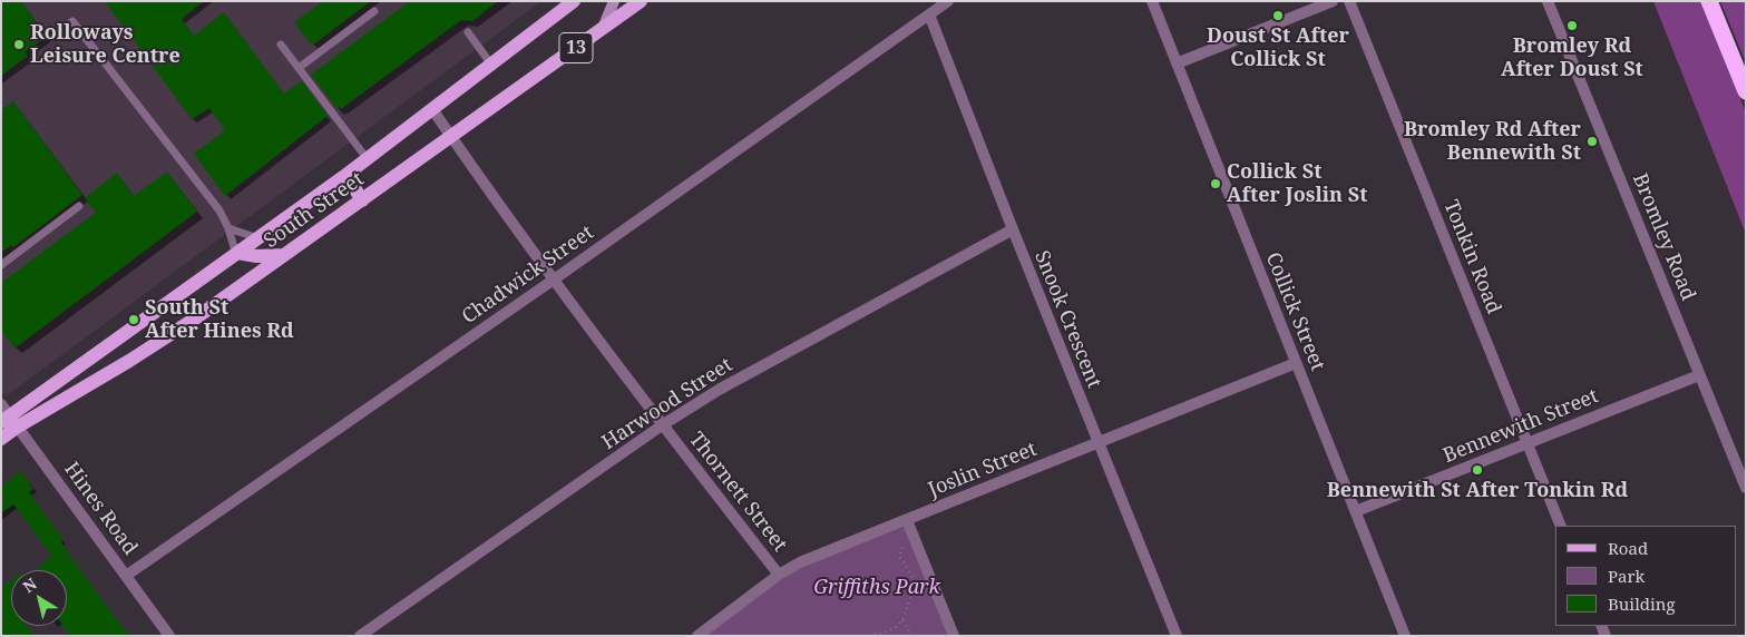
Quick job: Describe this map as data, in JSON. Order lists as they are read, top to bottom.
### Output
{
  "streets": {
    "main road": ["13", "South Street"],
    "street": [
      "Bromley Road",
      "Tonkin Road",
      "Chadwick Street",
      "Collick Street",
      "Snook Crescent",
      "Harwood Street",
      "Bennewith Street",
      "Joslin Street",
      "Thornett Street",
      "Hines Road"
    ]
  },
  "crossings": [
    ["South Street", "Thornett Street"],
    ["South Street", "Hines Road"],
    ["Bromley Road", "Bennewith Street"],
    ["Tonkin Road", "Bennewith Street"],
    ["Chadwick Street", "Snook Crescent"],
    ["Chadwick Street", "Thornett Street"],
    ["Chadwick Street", "Hines Road"],
    ["Collick Street", "Bennewith Street"],
    ["Collick Street", "Joslin Street"],
    ["Snook Crescent", "Harwood Street"],
    ["Snook Crescent", "Joslin Street"],
    ["Harwood Street", "Thornett Street"],
    ["Joslin Street", "Thornett Street"]
  ],
  "parks": ["Griffiths Park"],
  "places": [
    "Doust St After Collick St",
    "Bromley Rd After Doust St",
    "Rolloways Leisure Centre",
    "Bromley Rd After Bennewith St",
    "Collick St After Joslin St",
    "South St After Hines Rd",
    "Bennewith St After Tonkin Rd"
  ],
  "legend": ["Road", "Park", "Building"],
  "north": "top left"
}
